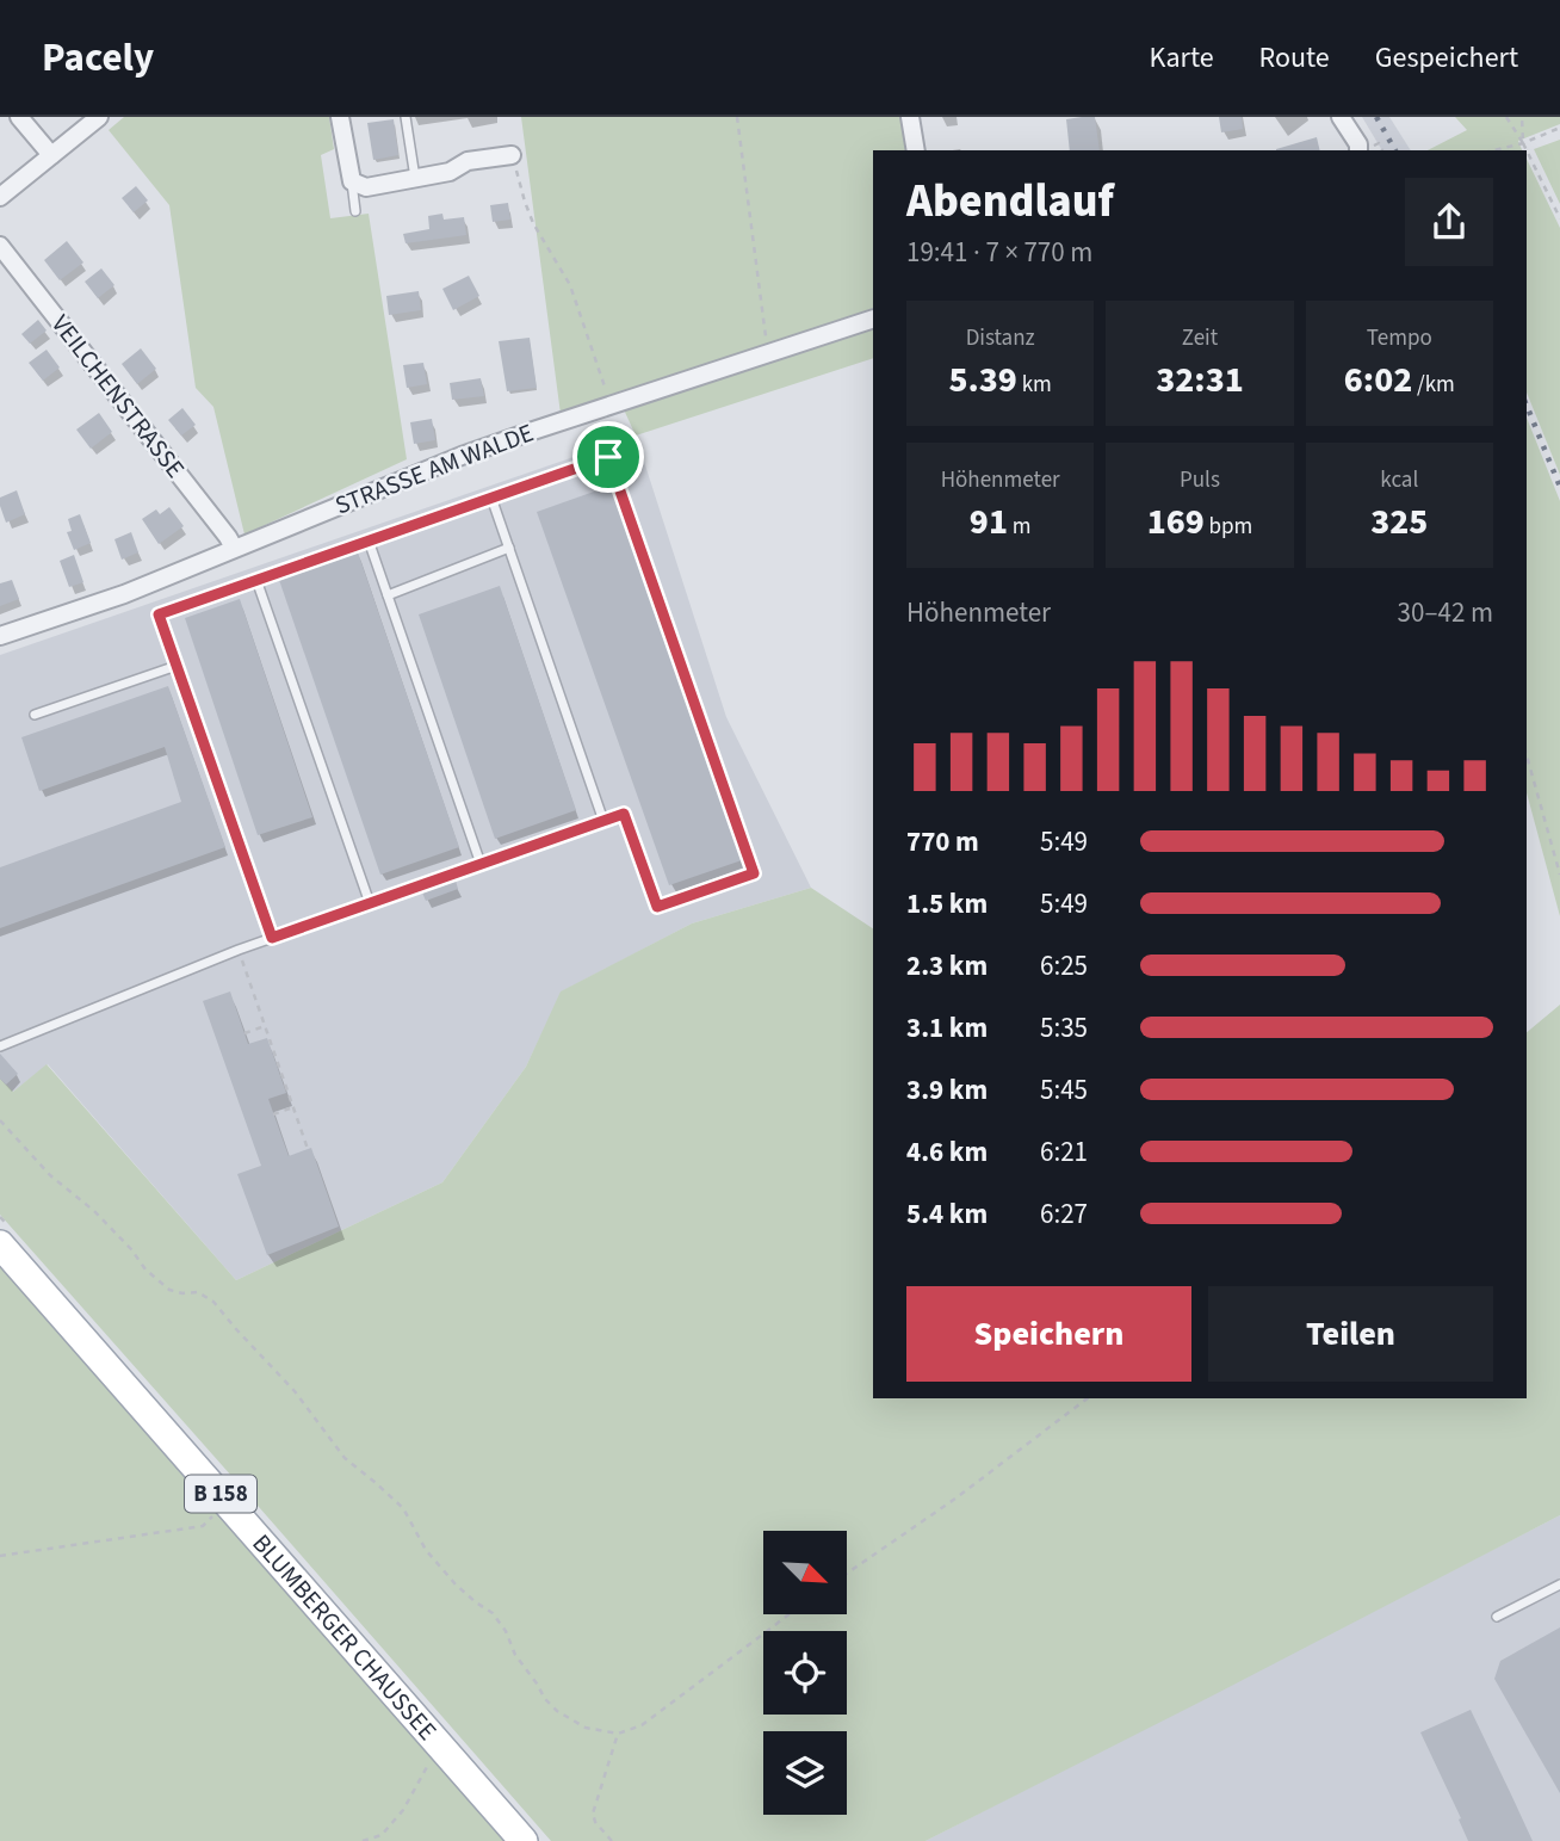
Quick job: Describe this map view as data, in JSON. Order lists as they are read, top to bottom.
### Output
{
  "streets": {
    "main road": ["B 158", "BLUMBERGER CHAUSSEE"],
    "street": ["VEILCHENSTRASSE", "STRASSE AM WALDE"]
  },
  "crossings": [
    ["VEILCHENSTRASSE", "STRASSE AM WALDE"]
  ],
  "north": "bottom right",
  "page": {
    "header": "Pacely",
    "nav": ["Karte", "Route", "Gespeichert"],
    "heading": ["Abendlauf", "19:41 · 7 × 770 m"],
    "stats": [
      ["Distanz", "5.39 km"],
      ["Zeit", "32:31"],
      ["Tempo", "6:02 /km"],
      ["Höhenmeter", "91 m"],
      ["Puls", "169 bpm"],
      ["kcal", "325"]
    ],
    "chart": ["Höhenmeter", "30–42 m"],
    "list": [
      {
        "name": "770 m",
        "note": "5:49"
      },
      {
        "name": "1.5 km",
        "note": "5:49"
      },
      {
        "name": "2.3 km",
        "note": "6:25"
      },
      {
        "name": "3.1 km",
        "note": "5:35"
      },
      {
        "name": "3.9 km",
        "note": "5:45"
      },
      {
        "name": "4.6 km",
        "note": "6:21"
      },
      {
        "name": "5.4 km",
        "note": "6:27"
      }
    ],
    "buttons": ["Speichern", "Teilen"]
  }
}
